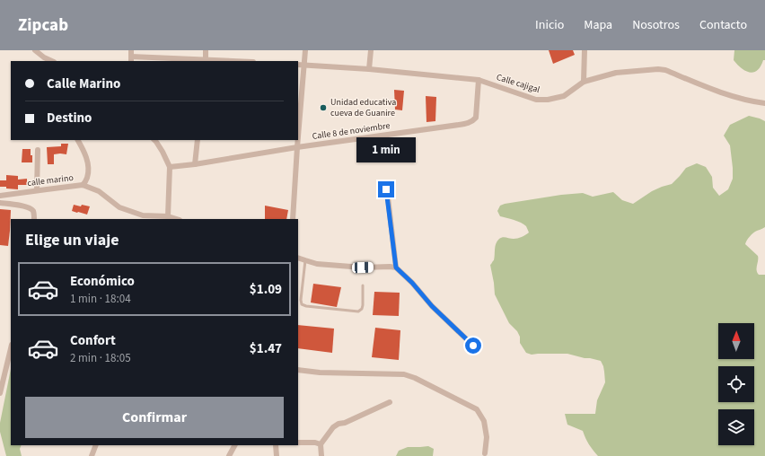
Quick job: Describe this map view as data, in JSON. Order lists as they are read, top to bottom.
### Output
{
  "streets": {
    "street": ["Calle cajigal", "Calle 8 de noviembre", "calle marino"]
  },
  "crossings": [
    ["Calle cajigal", "Calle 8 de noviembre"]
  ],
  "places": ["Unidad educativa cueva de Guanire"],
  "north": "top",
  "page": {
    "header": "Zipcab",
    "nav": [
      "Inicio",
      "Mapa",
      "Nosotros",
      "Contacto"
    ],
    "banner": ["Calle Marino", "Destino"],
    "bubble": "1 min",
    "heading": "Elige un viaje",
    "list": [
      {
        "name": "Económico",
        "note": "1 min · 18:04",
        "value": "$1.09"
      },
      {
        "name": "Confort",
        "note": "2 min · 18:05",
        "value": "$1.47"
      }
    ],
    "buttons": "Confirmar"
  }
}
